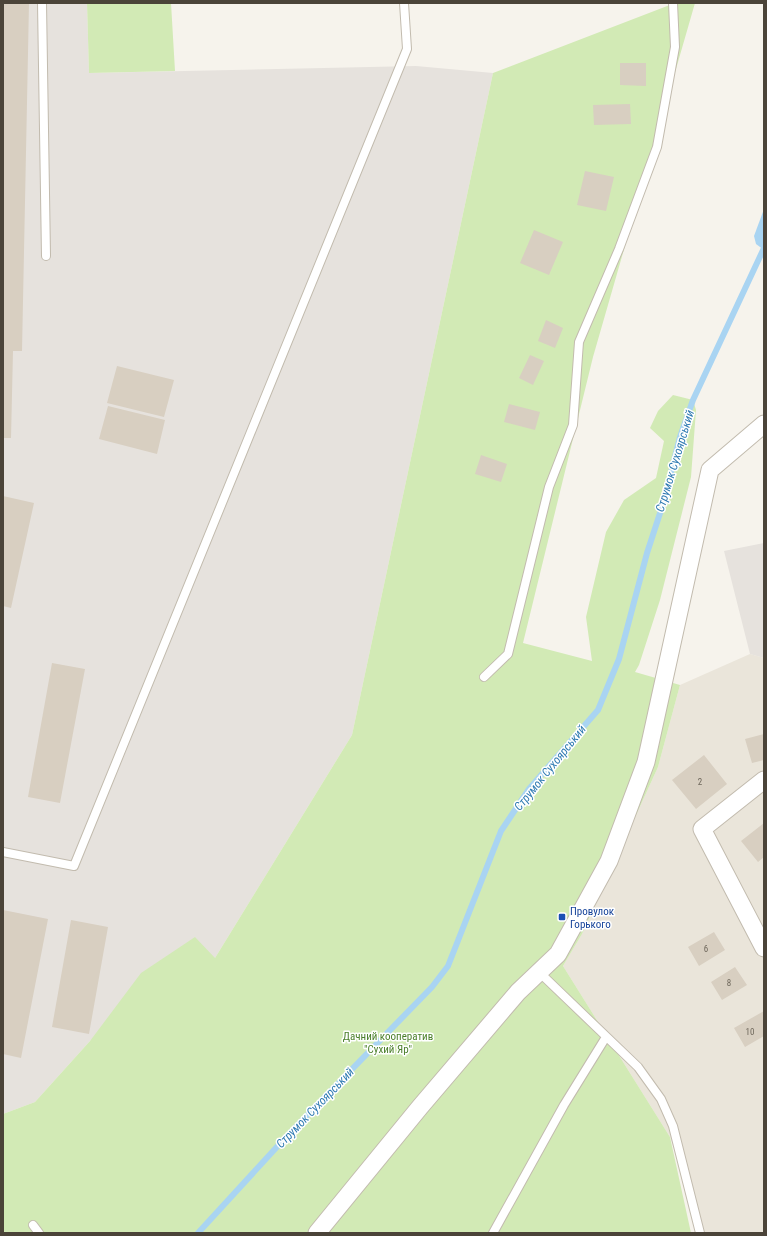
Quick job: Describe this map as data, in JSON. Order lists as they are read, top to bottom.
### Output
{
  "water": ["Струмок Сухоярський"],
  "parks": ["Дачний кооператив \"Сухий Яр\""],
  "places": {
    "transit": ["Провулок Горького"]
  },
  "house_numbers": [
    "2",
    "6",
    "8",
    "10"
  ]
}
